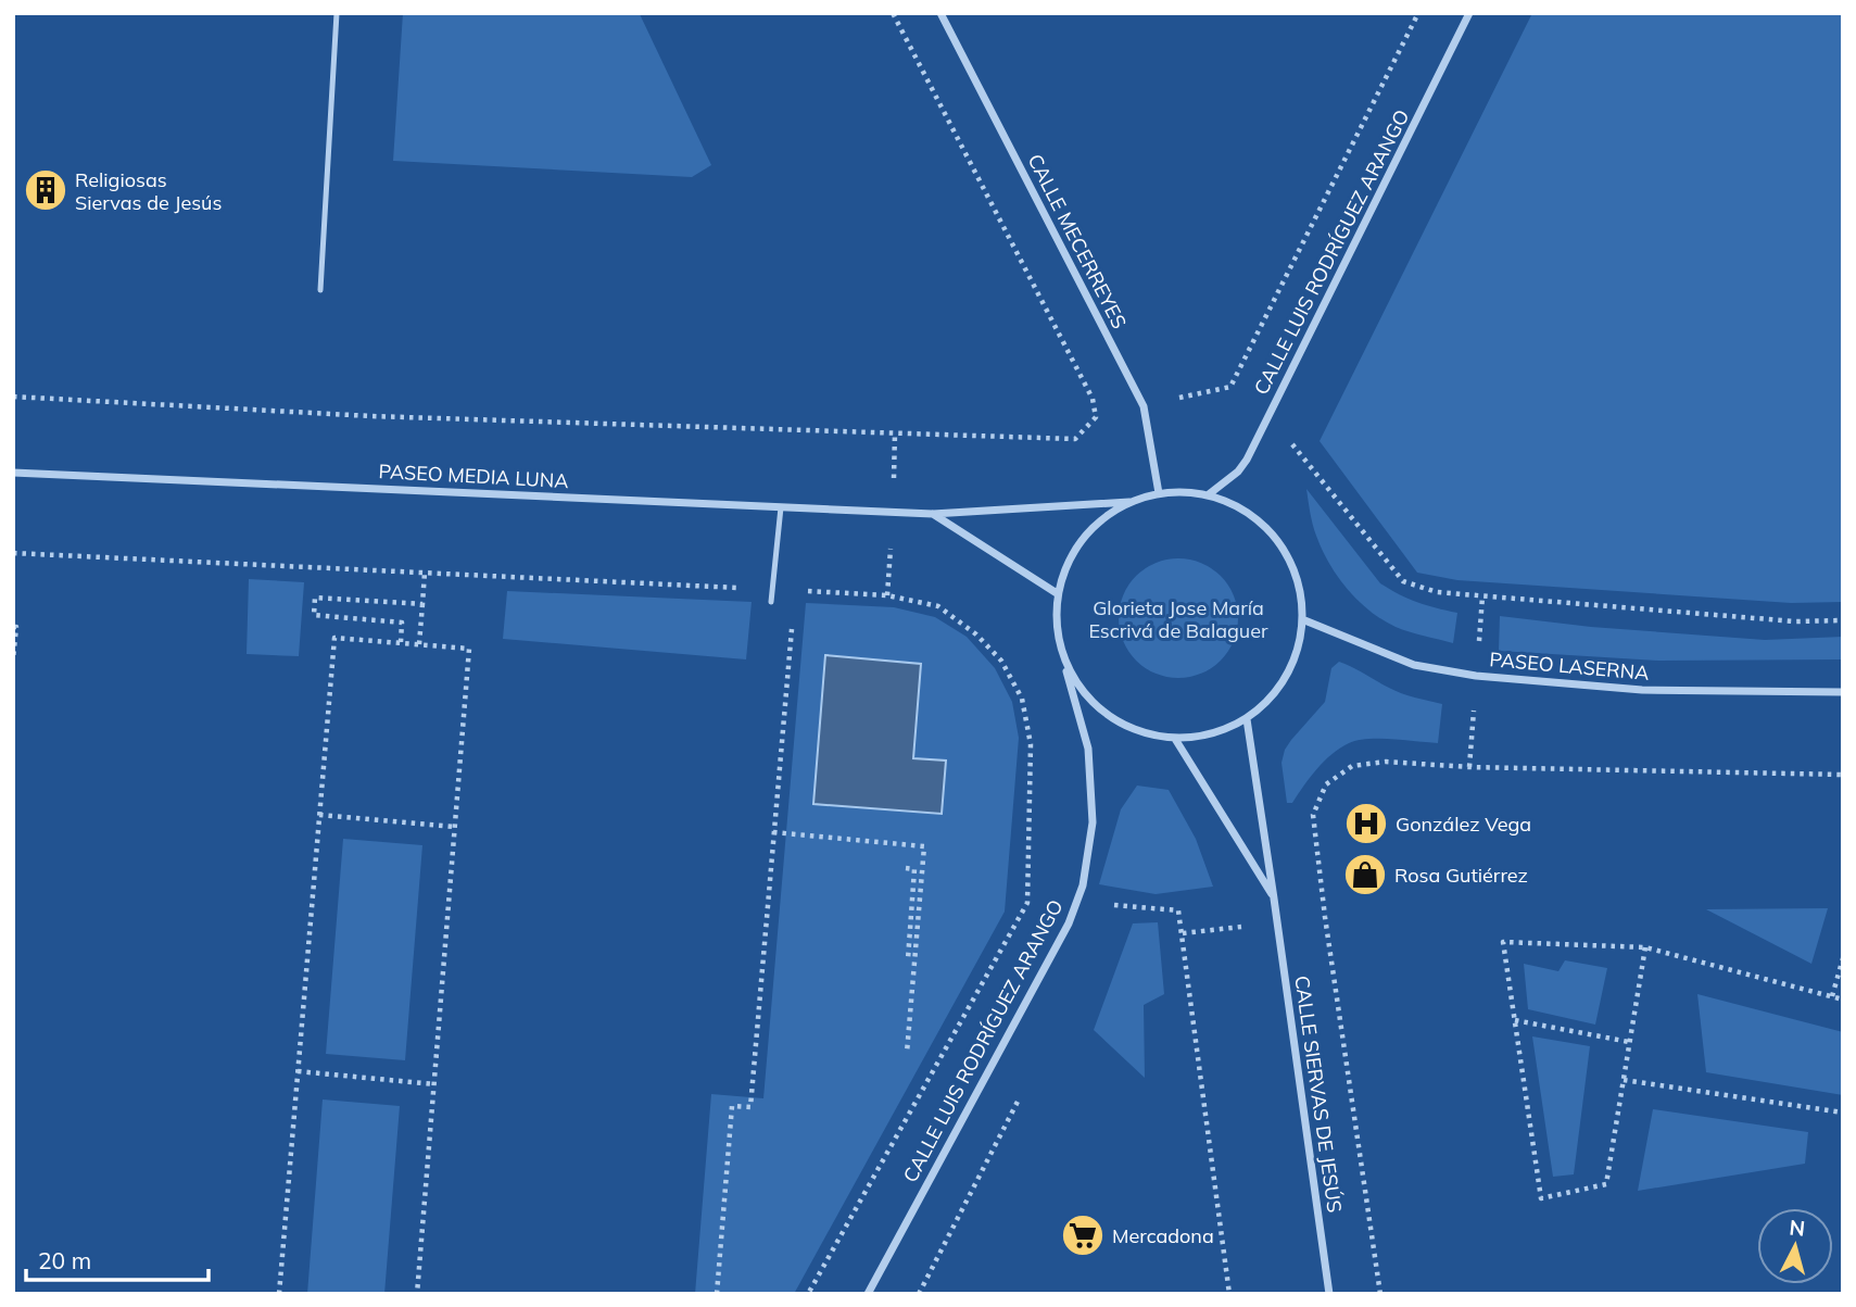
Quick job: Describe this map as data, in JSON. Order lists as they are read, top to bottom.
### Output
{
  "streets": {
    "street": [
      "CALLE MECERREYES",
      "CALLE LUIS RODRÍGUEZ ARANGO",
      "PASEO MEDIA LUNA",
      "PASEO LASERNA",
      "CALLE SIERVAS DE JESÚS"
    ]
  },
  "crossings": [
    ["CALLE MECERREYES", "CALLE LUIS RODRÍGUEZ ARANGO"],
    ["CALLE MECERREYES", "PASEO MEDIA LUNA"],
    ["CALLE MECERREYES", "PASEO LASERNA"],
    ["CALLE MECERREYES", "CALLE SIERVAS DE JESÚS"],
    ["CALLE LUIS RODRÍGUEZ ARANGO", "PASEO MEDIA LUNA"],
    ["CALLE LUIS RODRÍGUEZ ARANGO", "PASEO LASERNA"],
    ["CALLE LUIS RODRÍGUEZ ARANGO", "CALLE SIERVAS DE JESÚS"],
    ["PASEO MEDIA LUNA", "PASEO LASERNA"],
    ["PASEO MEDIA LUNA", "CALLE SIERVAS DE JESÚS"],
    ["PASEO LASERNA", "CALLE SIERVAS DE JESÚS"]
  ],
  "parks": ["Glorieta Jose María Escrivá de Balaguer"],
  "places": {
    "building": ["Religiosas Siervas de Jesús"],
    "hospital": ["González Vega"],
    "shop": ["Rosa Gutiérrez"],
    "supermarket": ["Mercadona"]
  },
  "scale_bar": "20 m",
  "north": "top"
}
